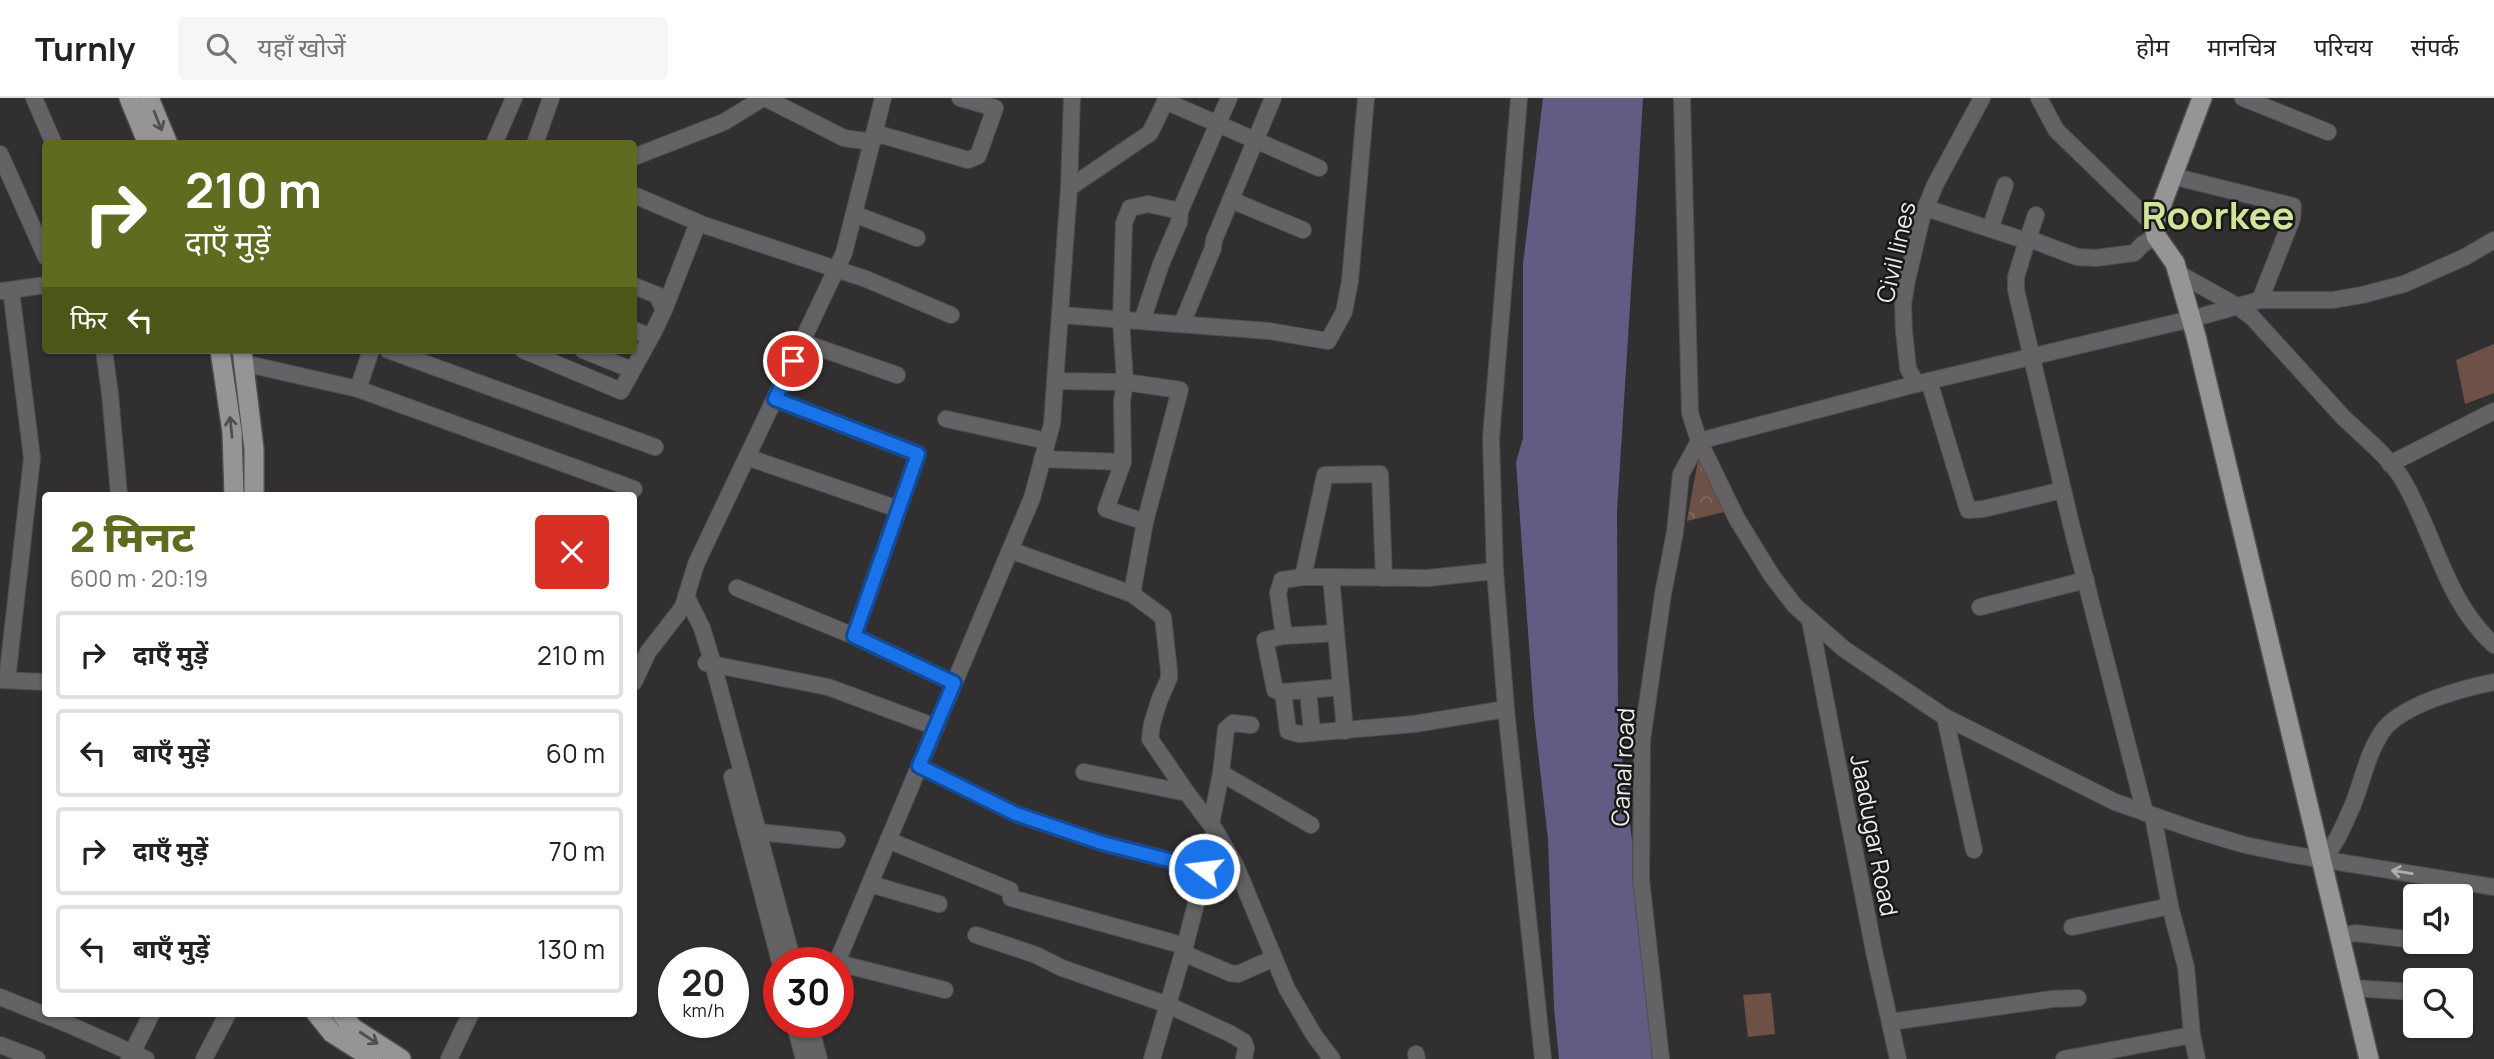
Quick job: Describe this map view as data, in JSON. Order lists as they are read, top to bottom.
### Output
{
  "streets": {
    "street": ["Civil lines", "Canal road", "Jaadugar Road"]
  },
  "districts": ["Roorkee"],
  "page": {
    "header": "Turnly",
    "search": "यहाँ खोजें",
    "nav": [
      "होम",
      "मानचित्र",
      "परिचय",
      "संपर्क"
    ],
    "turn": ["210 m", "दाएँ मुड़ें"],
    "then": "फिर",
    "heading": ["2 मिनट", "600 m · 20:19"],
    "list": [
      {
        "name": "दाएँ मुड़ें",
        "value": "210 m"
      },
      {
        "name": "बाएँ मुड़ें",
        "value": "60 m"
      },
      {
        "name": "दाएँ मुड़ें",
        "value": "70 m"
      },
      {
        "name": "बाएँ मुड़ें",
        "value": "130 m"
      }
    ],
    "speed": "20 km/h",
    "limit": "30"
  }
}
